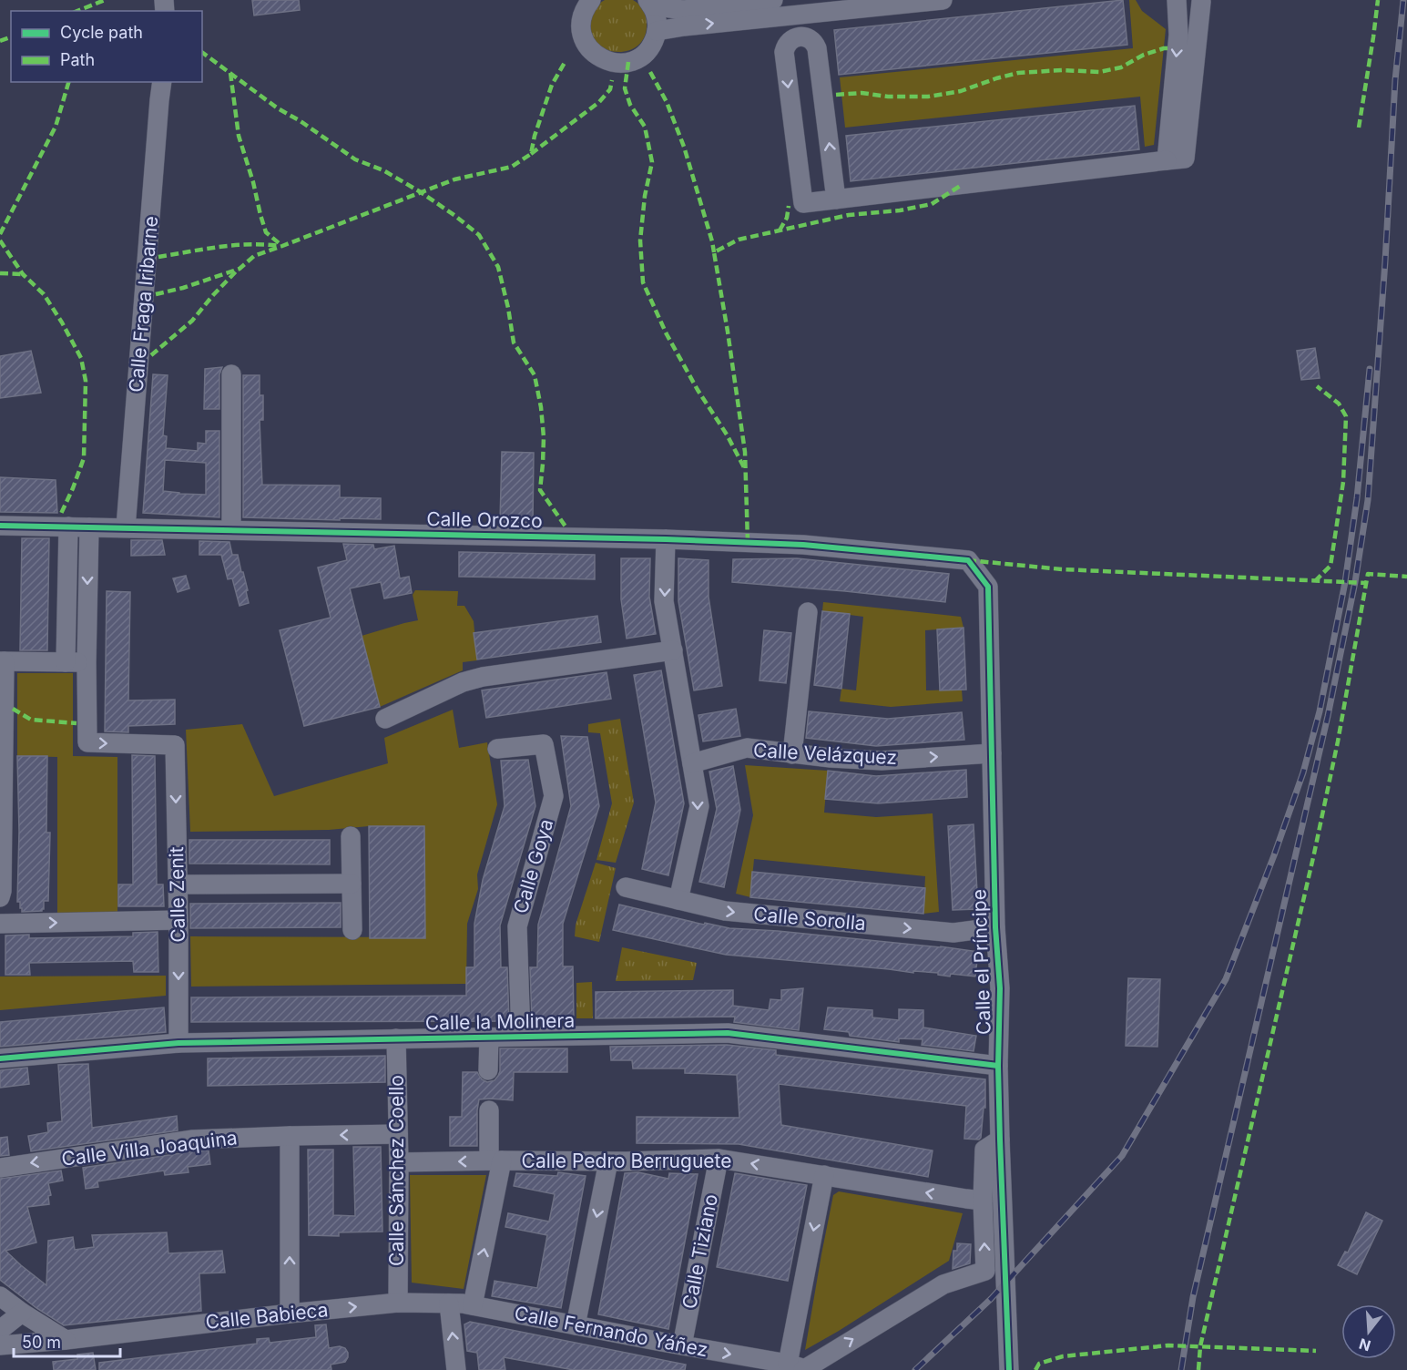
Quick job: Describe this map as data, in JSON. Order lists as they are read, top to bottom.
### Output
{
  "streets": {
    "street": [
      "Calle Fraga Iribarne",
      "Calle Orozco",
      "Calle Velázquez",
      "Calle Goya",
      "Calle Zenit",
      "Calle Sorolla",
      "Calle el Príncipe",
      "Calle la Molinera",
      "Calle Villa Joaquina",
      "Calle Pedro Berruguete",
      "Calle Sánchez Coello",
      "Calle Tiziano",
      "Calle Babieca",
      "Calle Fernando Yáñez"
    ]
  },
  "crossings": [
    ["Calle Fraga Iribarne", "Calle Orozco"],
    ["Calle Orozco", "Calle el Príncipe"],
    ["Calle Velázquez", "Calle el Príncipe"],
    ["Calle Goya", "Calle la Molinera"],
    ["Calle Zenit", "Calle la Molinera"],
    ["Calle Sorolla", "Calle el Príncipe"],
    ["Calle el Príncipe", "Calle la Molinera"],
    ["Calle la Molinera", "Calle Sánchez Coello"],
    ["Calle Villa Joaquina", "Calle Sánchez Coello"],
    ["Calle Pedro Berruguete", "Calle Sánchez Coello"],
    ["Calle Pedro Berruguete", "Calle Tiziano"],
    ["Calle Sánchez Coello", "Calle Babieca"],
    ["Calle Tiziano", "Calle Fernando Yáñez"],
    ["Calle Babieca", "Calle Fernando Yáñez"]
  ],
  "one_way": [
    "Calle Velázquez",
    "Calle Sorolla",
    "Calle Villa Joaquina",
    "Calle Pedro Berruguete"
  ],
  "legend": ["Cycle path", "Path"],
  "scale_bar": "50 m",
  "north": "bottom"
}
